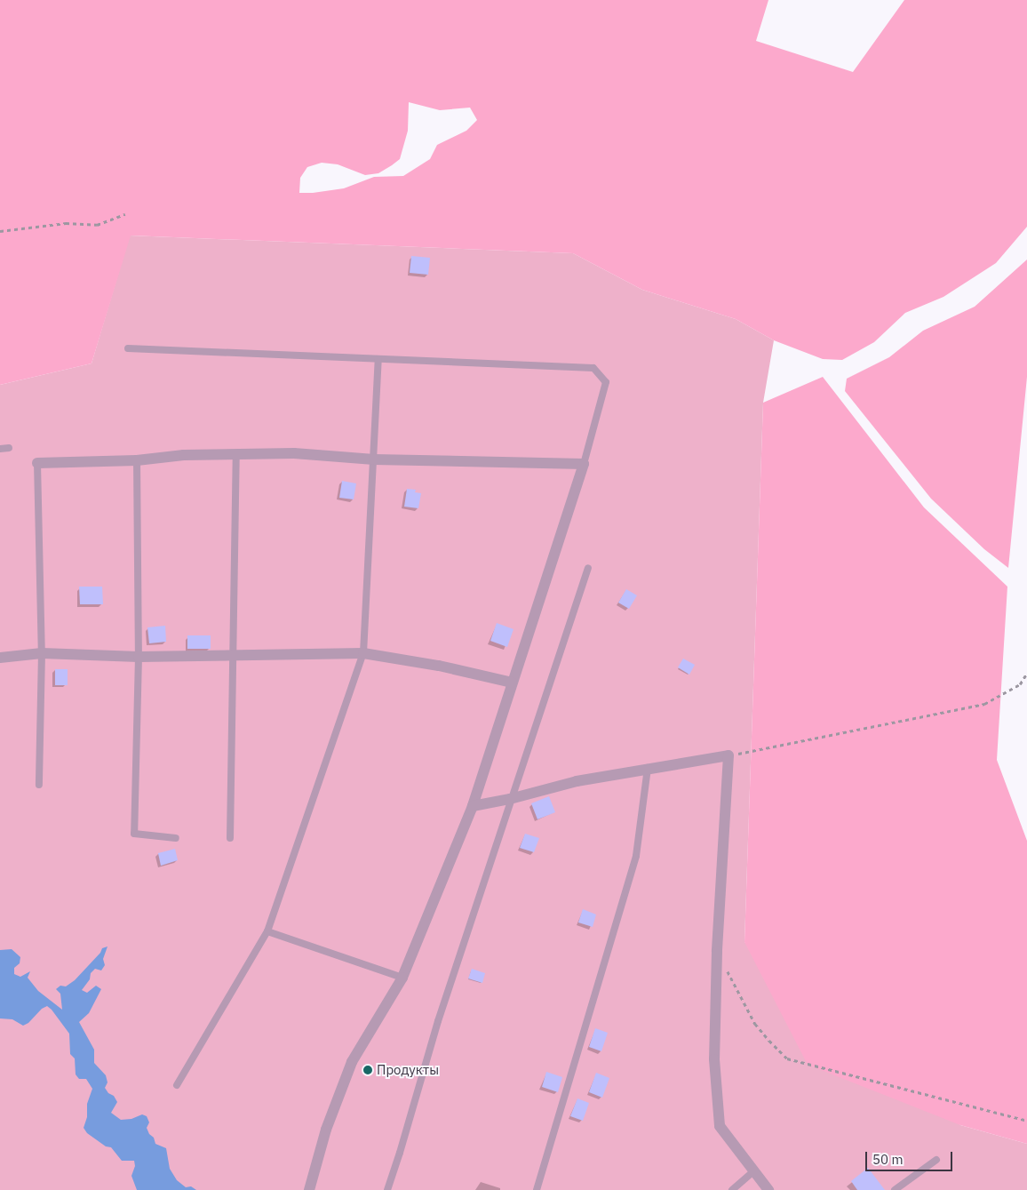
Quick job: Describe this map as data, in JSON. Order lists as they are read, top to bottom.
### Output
{
  "places": ["Продукты"],
  "scale_bar": "50 m"
}
